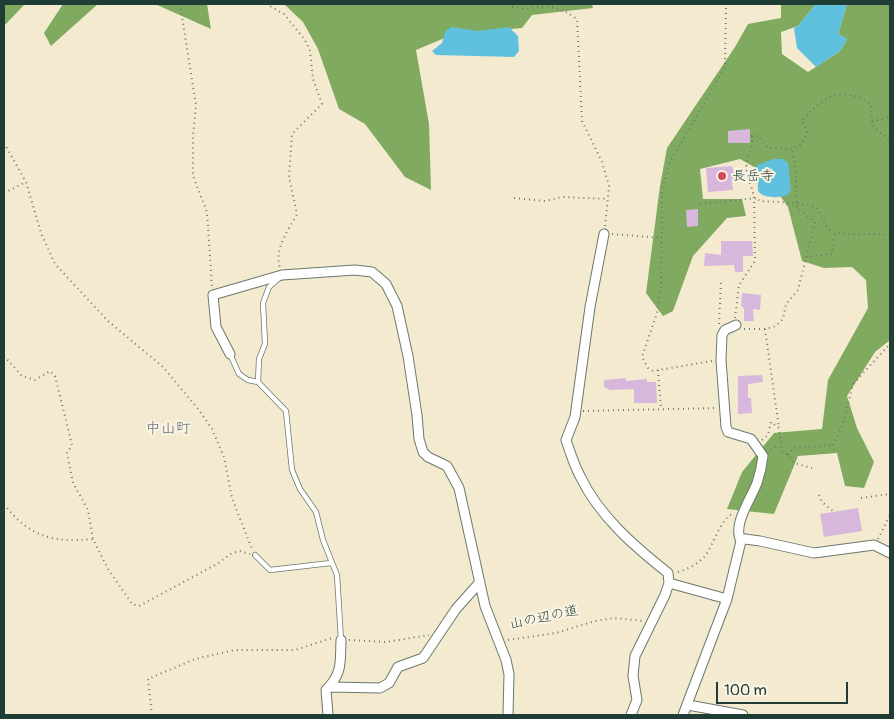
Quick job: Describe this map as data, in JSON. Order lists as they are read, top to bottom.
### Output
{
  "streets": {
    "street": ["山の辺の道"]
  },
  "districts": ["中山町"],
  "places": ["長岳寺"],
  "scale_bar": "100 m"
}
